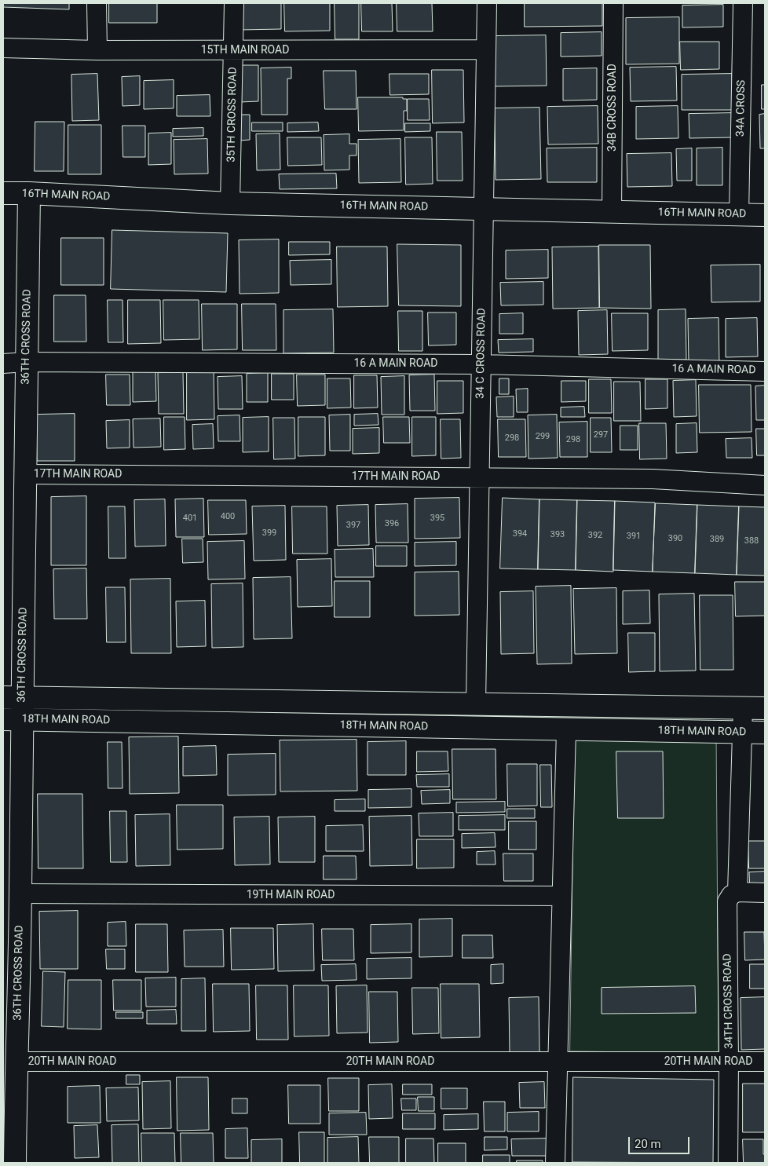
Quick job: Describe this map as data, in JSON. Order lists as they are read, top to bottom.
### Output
{
  "streets": {
    "street": [
      "15TH MAIN ROAD",
      "34B CROSS ROAD",
      "34A CROSS",
      "35TH CROSS ROAD",
      "16TH MAIN ROAD",
      "36TH CROSS ROAD",
      "34 C CROSS ROAD",
      "16 A MAIN ROAD",
      "17TH MAIN ROAD",
      "18TH MAIN ROAD",
      "19TH MAIN ROAD",
      "34TH CROSS ROAD",
      "20TH MAIN ROAD"
    ]
  },
  "crossings": [
    ["15TH MAIN ROAD", "35TH CROSS ROAD"],
    ["15TH MAIN ROAD", "34 C CROSS ROAD"],
    ["34B CROSS ROAD", "16TH MAIN ROAD"],
    ["34A CROSS", "16TH MAIN ROAD"],
    ["35TH CROSS ROAD", "16TH MAIN ROAD"],
    ["16TH MAIN ROAD", "36TH CROSS ROAD"],
    ["16TH MAIN ROAD", "34 C CROSS ROAD"],
    ["36TH CROSS ROAD", "16 A MAIN ROAD"],
    ["36TH CROSS ROAD", "17TH MAIN ROAD"],
    ["36TH CROSS ROAD", "18TH MAIN ROAD"],
    ["36TH CROSS ROAD", "19TH MAIN ROAD"],
    ["36TH CROSS ROAD", "20TH MAIN ROAD"],
    ["34 C CROSS ROAD", "16 A MAIN ROAD"],
    ["34 C CROSS ROAD", "17TH MAIN ROAD"],
    ["34 C CROSS ROAD", "18TH MAIN ROAD"],
    ["34TH CROSS ROAD", "20TH MAIN ROAD"]
  ],
  "house_numbers": [
    "297",
    "299",
    "298",
    "298",
    "400",
    "401",
    "395",
    "396",
    "397",
    "399",
    "394",
    "393",
    "392",
    "391",
    "390",
    "389",
    "388"
  ],
  "scale_bar": "20 m"
}
